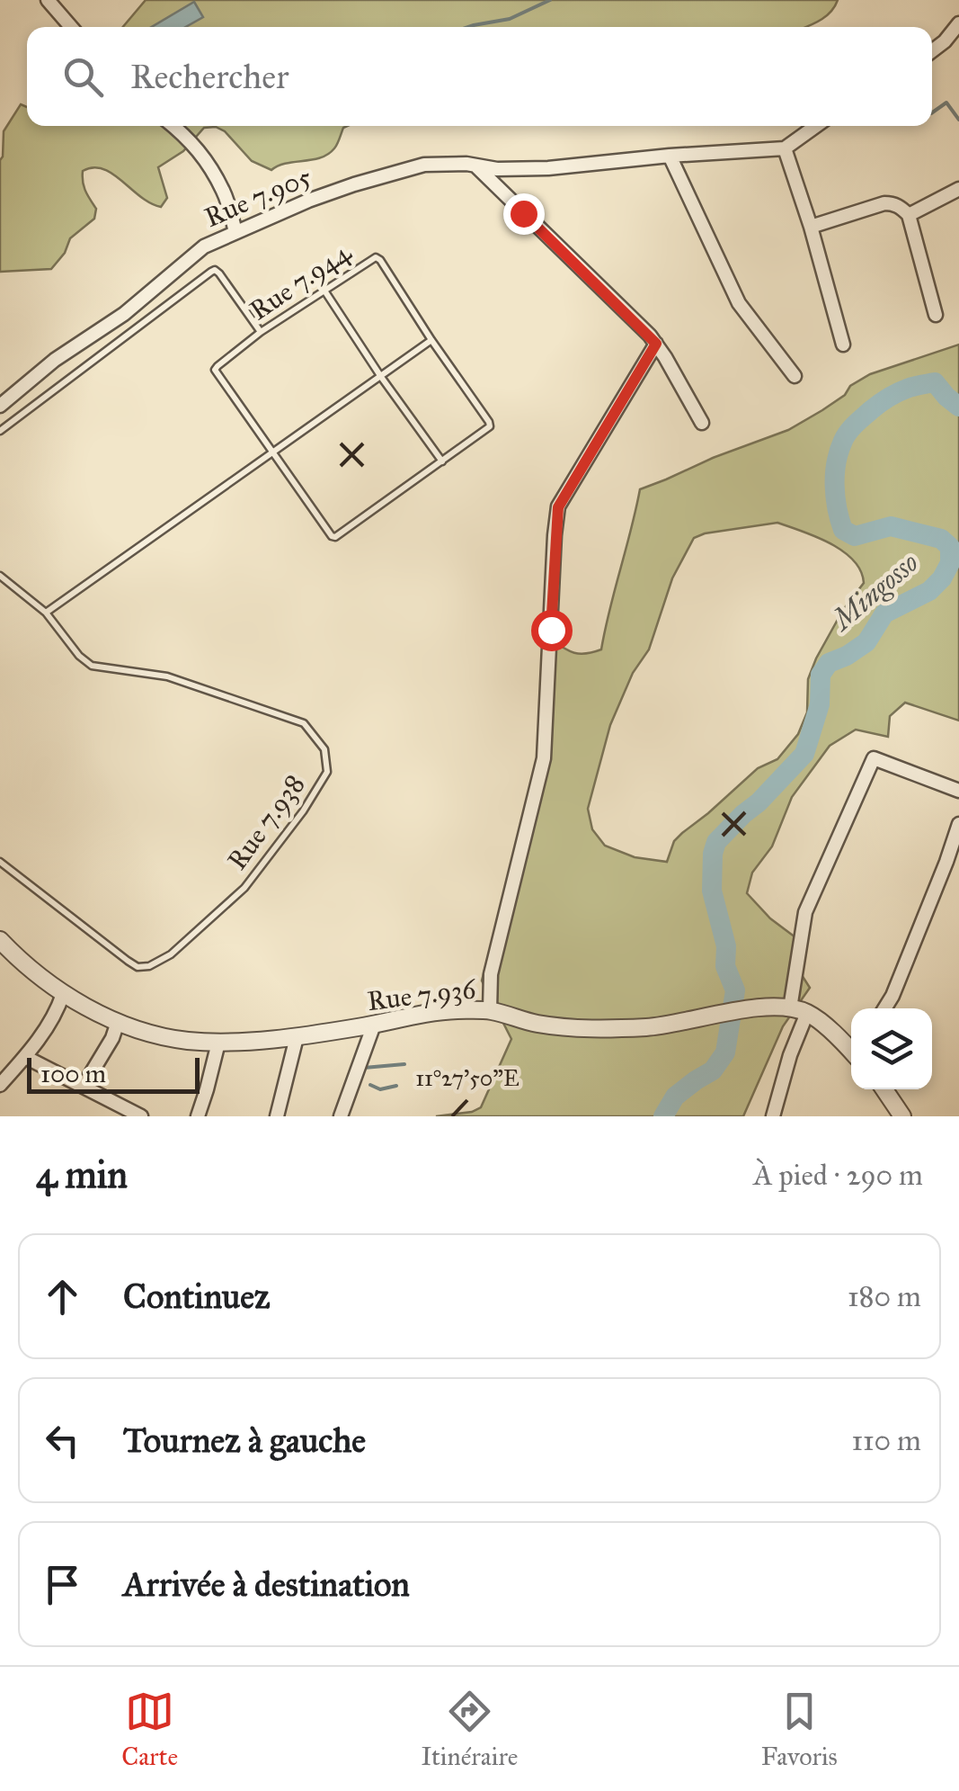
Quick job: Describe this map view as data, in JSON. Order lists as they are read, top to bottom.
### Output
{
  "streets": {
    "street": ["Rue 7.905", "Rue 7.936"],
    "lane": ["Rue 7.944", "Rue 7.938"]
  },
  "water": ["Mingosso"],
  "scale_bar": "100 m",
  "page": {
    "search": "Rechercher",
    "scale": "100 m",
    "heading": ["4 min", "À pied · 290 m"],
    "list": [
      ["Continuez", "180 m"],
      ["Tournez à gauche", "110 m"],
      "Arrivée à destination"
    ],
    "nav": ["Carte", "Itinéraire", "Favoris"]
  },
  "coordinates": ["11°27'50\"E"]
}
